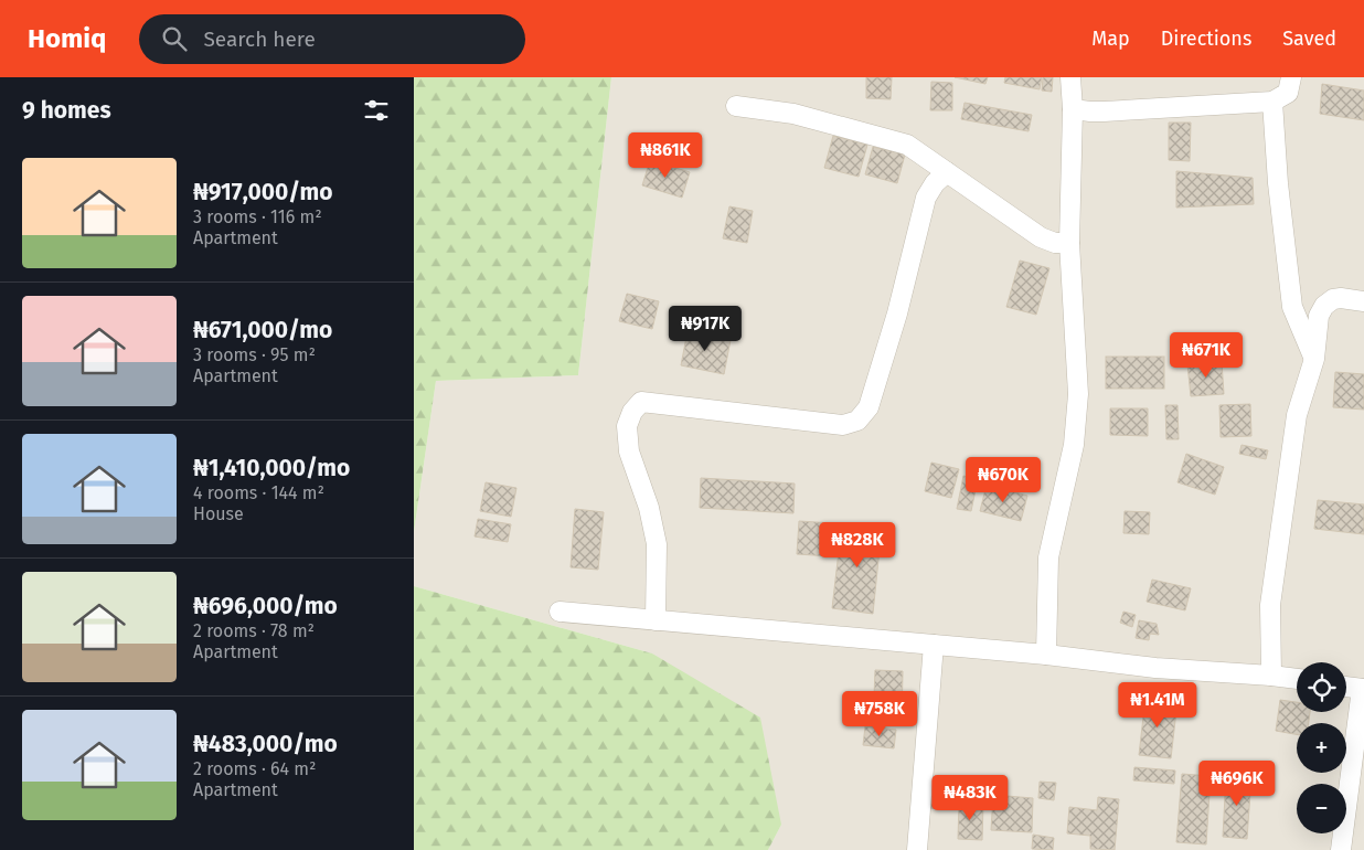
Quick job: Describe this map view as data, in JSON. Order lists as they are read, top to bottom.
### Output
{
  "page": {
    "header": "Homiq",
    "search": "Search here",
    "nav": ["Map", "Directions", "Saved"],
    "heading": "9 homes",
    "price": [
      "₦861K",
      "₦917K",
      "₦671K",
      "₦670K",
      "₦828K",
      "₦1.41M",
      "₦758K",
      "₦696K",
      "₦483K"
    ],
    "list": [
      {
        "name": "₦917,000/mo",
        "note": "3 rooms · 116 m² · Apartment"
      },
      {
        "name": "₦671,000/mo",
        "note": "3 rooms · 95 m² · Apartment"
      },
      {
        "name": "₦1,410,000/mo",
        "note": "4 rooms · 144 m² · House"
      },
      {
        "name": "₦696,000/mo",
        "note": "2 rooms · 78 m² · Apartment"
      },
      {
        "name": "₦483,000/mo",
        "note": "2 rooms · 64 m² · Apartment"
      }
    ],
    "map_buttons": ["+", "−"]
  }
}
